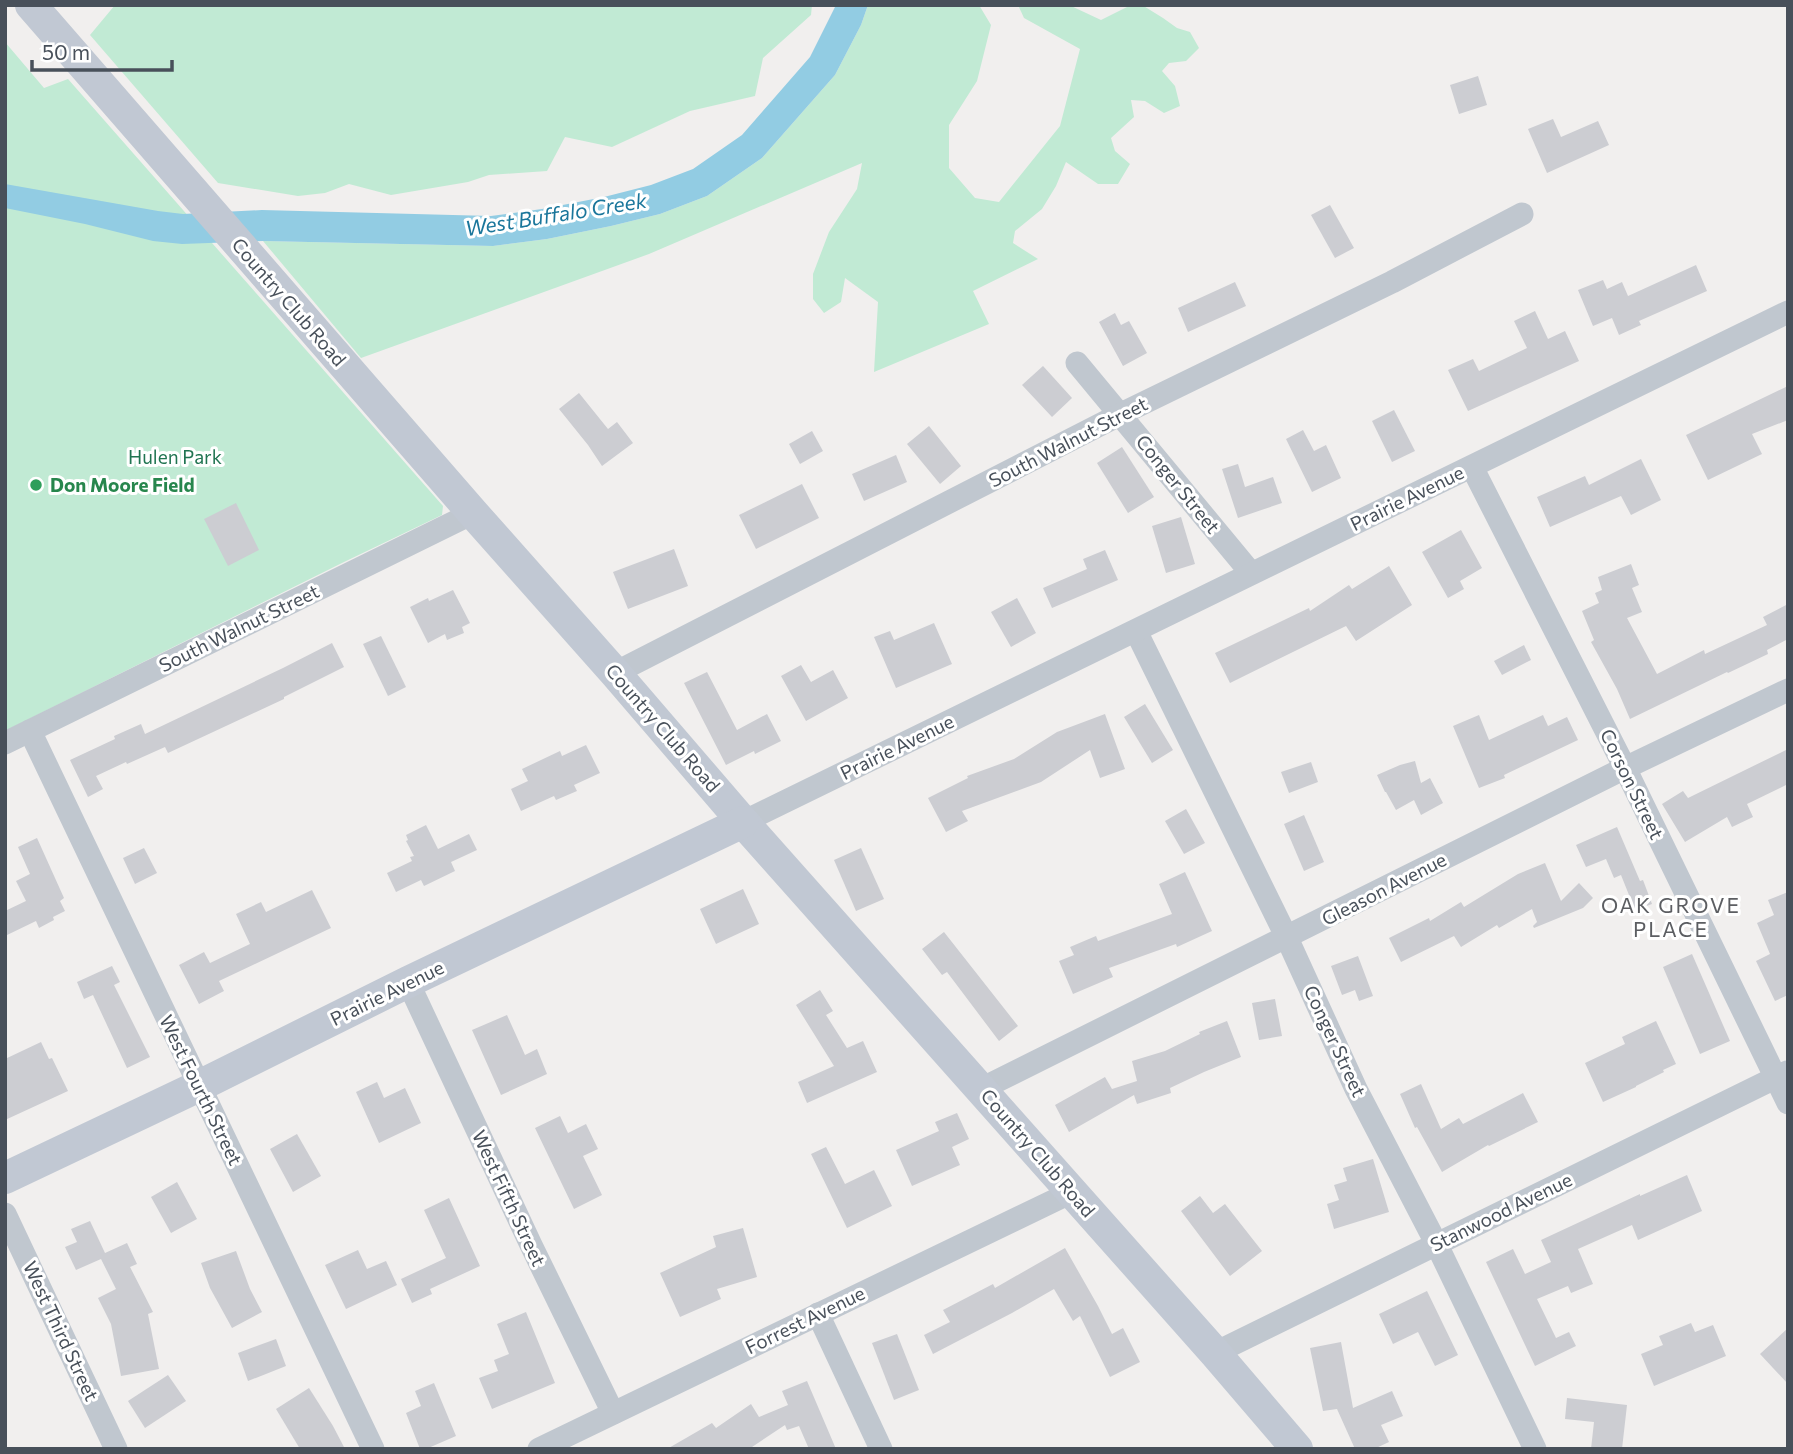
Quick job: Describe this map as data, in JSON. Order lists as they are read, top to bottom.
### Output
{
  "streets": {
    "main road": ["Country Club Road", "Prairie Avenue"],
    "street": [
      "South Walnut Street",
      "Conger Street",
      "Corson Street",
      "Gleason Avenue",
      "West Fourth Street",
      "West Fifth Street",
      "Stanwood Avenue",
      "Forrest Avenue",
      "West Third Street"
    ]
  },
  "crossings": [
    ["Country Club Road", "South Walnut Street"],
    ["Country Club Road", "Prairie Avenue"],
    ["Country Club Road", "Gleason Avenue"],
    ["Country Club Road", "Stanwood Avenue"],
    ["Country Club Road", "Forrest Avenue"],
    ["South Walnut Street", "Conger Street"],
    ["South Walnut Street", "West Fourth Street"],
    ["Conger Street", "Prairie Avenue"],
    ["Conger Street", "Gleason Avenue"],
    ["Conger Street", "Stanwood Avenue"],
    ["Prairie Avenue", "Corson Street"],
    ["Prairie Avenue", "West Fourth Street"],
    ["Prairie Avenue", "West Fifth Street"],
    ["Corson Street", "Gleason Avenue"],
    ["Corson Street", "Stanwood Avenue"],
    ["West Fifth Street", "Forrest Avenue"]
  ],
  "districts": ["OAK GROVE PLACE"],
  "water": ["West Buffalo Creek"],
  "parks": ["Hulen Park"],
  "places": ["Don Moore Field"],
  "scale_bar": "50 m"
}
